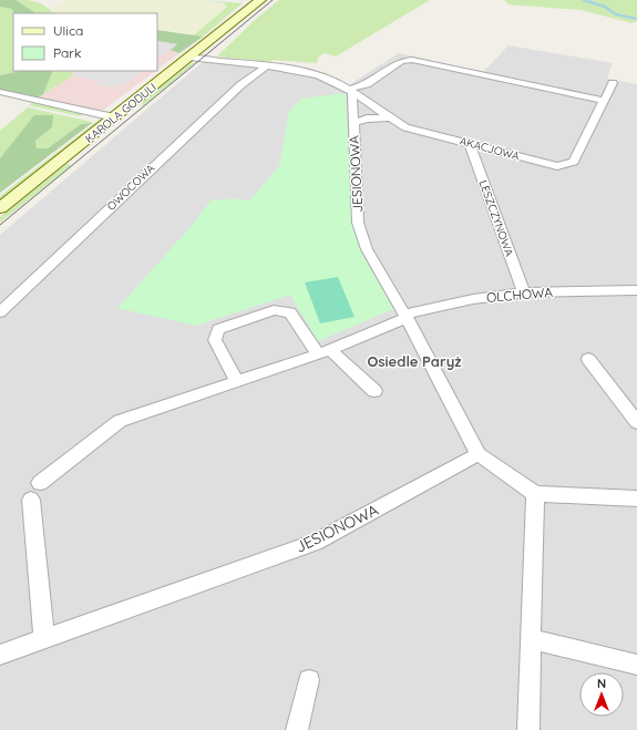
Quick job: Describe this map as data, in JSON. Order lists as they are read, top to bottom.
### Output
{
  "streets": {
    "main road": ["KAROLA GODULI"],
    "street": [
      "AKACJOWA",
      "JESIONOWA",
      "OWOCOWA",
      "LESZCZYNOWA",
      "OLCHOWA"
    ]
  },
  "crossings": [
    ["KAROLA GODULI", "AKACJOWA"],
    ["AKACJOWA", "JESIONOWA"],
    ["AKACJOWA", "OWOCOWA"],
    ["AKACJOWA", "LESZCZYNOWA"],
    ["JESIONOWA", "OLCHOWA"],
    ["LESZCZYNOWA", "OLCHOWA"]
  ],
  "districts": ["Osiedle Paryż"],
  "legend": ["Ulica", "Park"],
  "north": "top"
}
